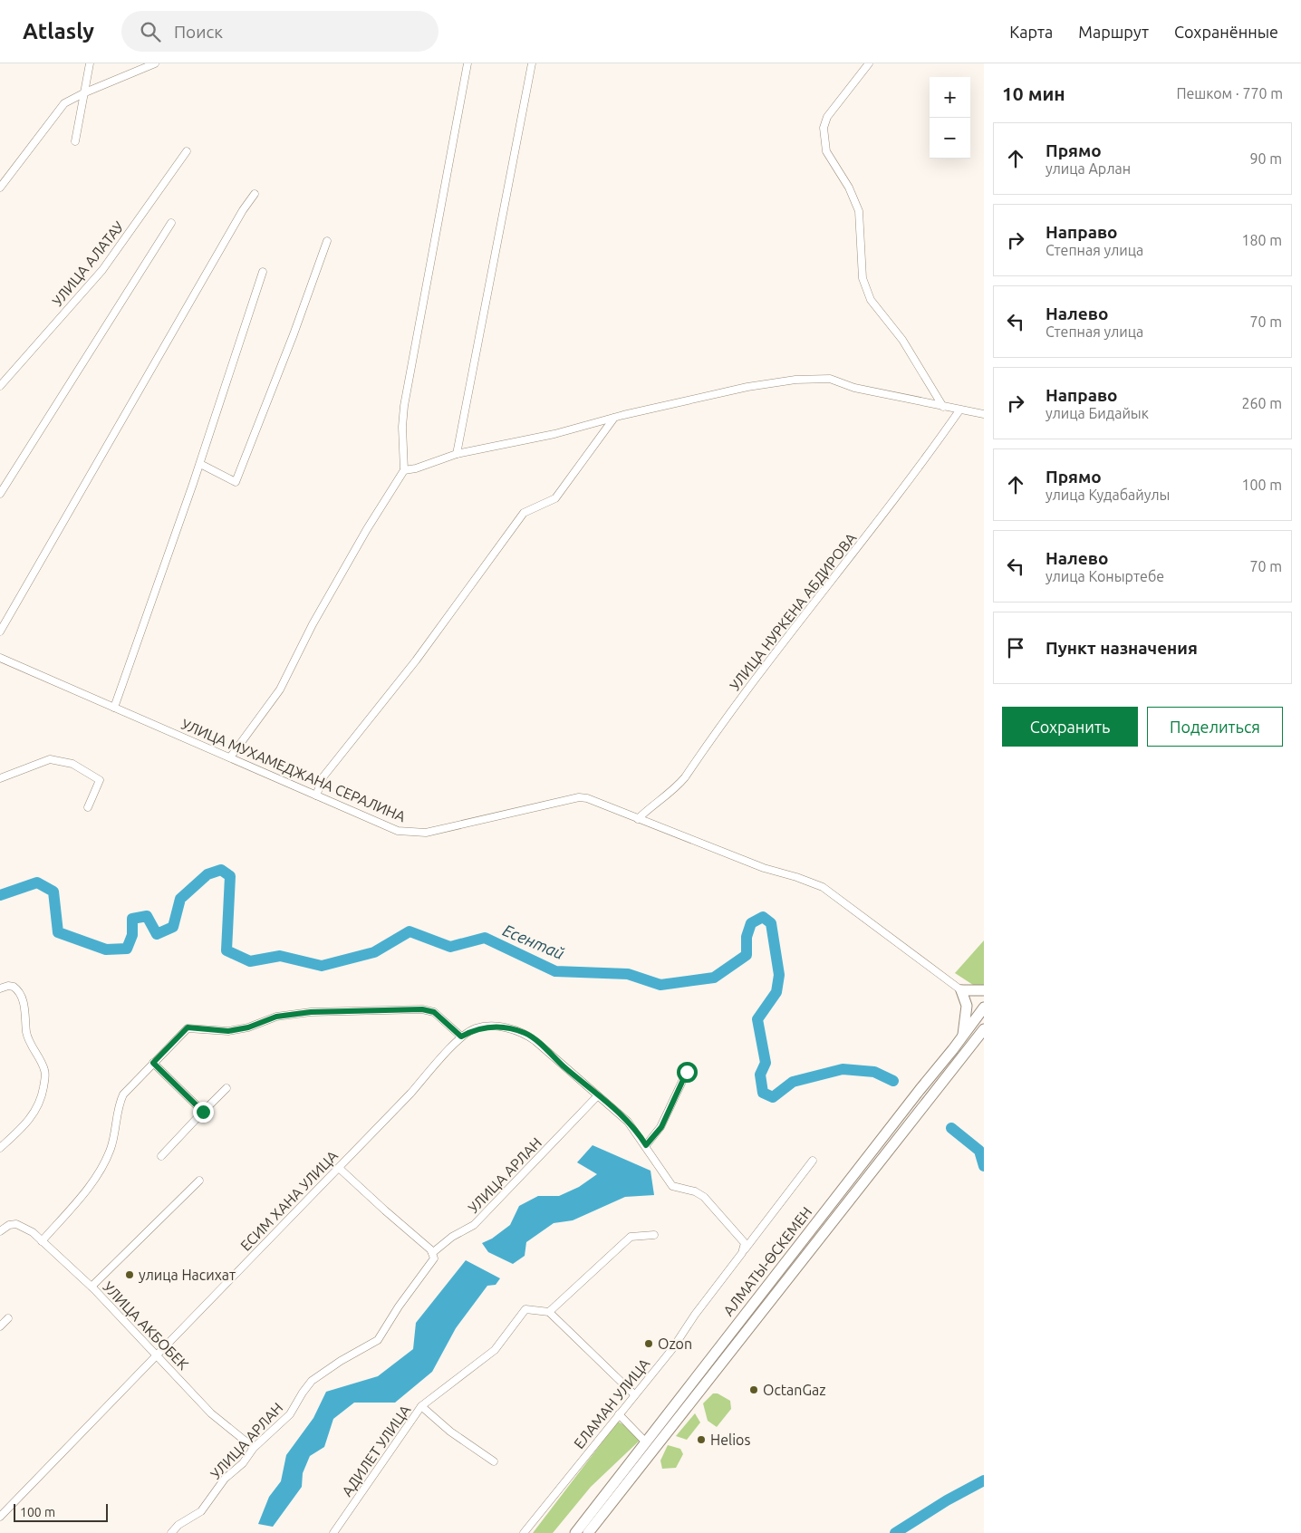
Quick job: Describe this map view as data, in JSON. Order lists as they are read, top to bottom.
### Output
{
  "streets": {
    "highway": ["АЛМАТЫ-ӨСКЕМЕН"],
    "street": [
      "УЛИЦА АЛАТАУ",
      "УЛИЦА НУРКЕНА АБДИРОВА",
      "УЛИЦА МУХАМЕДЖАНА СЕРАЛИНА",
      "УЛИЦА АРЛАН",
      "ЕСИМ ХАНА УЛИЦА",
      "УЛИЦА АКБОБЕК",
      "ЕЛАМАН УЛИЦА",
      "АДИЛЕТ УЛИЦА"
    ]
  },
  "crossings": [
    ["УЛИЦА НУРКЕНА АБДИРОВА", "УЛИЦА МУХАМЕДЖАНА СЕРАЛИНА"],
    ["УЛИЦА АРЛАН", "УЛИЦА АКБОБЕК"],
    ["ЕСИМ ХАНА УЛИЦА", "УЛИЦА АКБОБЕК"]
  ],
  "water": ["Есентай"],
  "places": [
    "улица Насихат",
    "Ozon",
    "OctanGaz",
    "Helios"
  ],
  "scale_bar": "100 m",
  "page": {
    "header": "Atlasly",
    "search": "Поиск",
    "nav": ["Карта", "Маршрут", "Сохранённые"],
    "heading": ["10 мин", "Пешком · 770 m"],
    "map_buttons": ["+", "−"],
    "list": [
      ["Прямо", "улица Арлан", "90 m"],
      ["Направо", "Степная улица", "180 m"],
      ["Налево", "Степная улица", "70 m"],
      ["Направо", "улица Бидайык", "260 m"],
      ["Прямо", "улица Кудабайулы", "100 m"],
      ["Налево", "улица Коныртебе", "70 m"],
      "Пункт назначения"
    ],
    "buttons": ["Сохранить", "Поделиться"],
    "scale": "100 m"
  }
}
